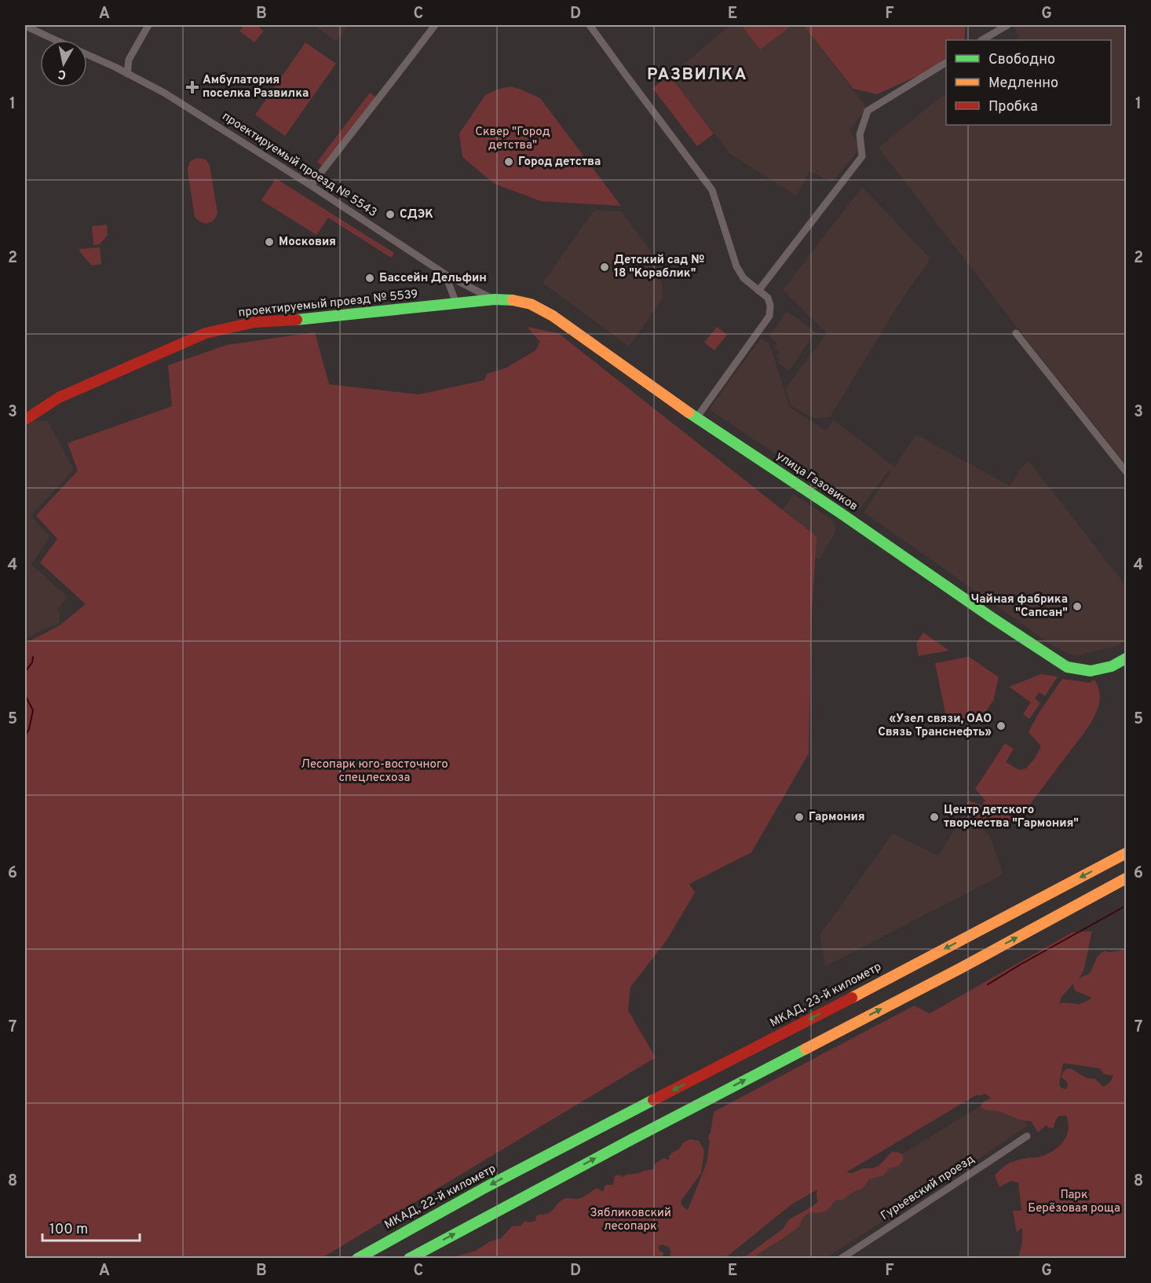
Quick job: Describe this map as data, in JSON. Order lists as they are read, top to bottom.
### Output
{
  "streets": {
    "main road": [
      "проектируемый проезд № 5539",
      "улица Газовиков",
      "МКАД, 23-й километр",
      "МКАД, 22-й километр"
    ],
    "street": ["проектируемый проезд № 5543", "Гурьевский проезд"]
  },
  "crossings": [
    ["проектируемый проезд № 5543", "проектируемый проезд № 5539"],
    ["проектируемый проезд № 5543", "улица Газовиков"],
    ["проектируемый проезд № 5539", "улица Газовиков"],
    ["МКАД, 23-й километр", "МКАД, 22-й километр"]
  ],
  "districts": ["РАЗВИЛКА"],
  "parks": [
    "Сквер \"Город детства\"",
    "Лесопарк юго-восточного спецлесхоза",
    "Парк Берёзовая роща",
    "Зябликовский лесопарк"
  ],
  "places": {
    "health": ["Амбулатория поселка Развилка"],
    "other": [
      "Город детства",
      "СДЭК",
      "Московия",
      "Детский сад № 18 \"Кораблик\"",
      "Бассейн Дельфин",
      "Чайная фабрика \"Сапсан\"",
      "«Узел связи, ОАО Связь Транснефть»",
      "Гармония",
      "Центр детского творчества \"Гармония\""
    ]
  },
  "legend": ["Свободно", "Медленно", "Пробка"],
  "scale_bar": "100 m",
  "north": "bottom",
  "grid": {
    "columns": [
      "A",
      "B",
      "C",
      "D",
      "E",
      "F",
      "G"
    ],
    "rows": [
      "1",
      "2",
      "3",
      "4",
      "5",
      "6",
      "7",
      "8"
    ]
  }
}
